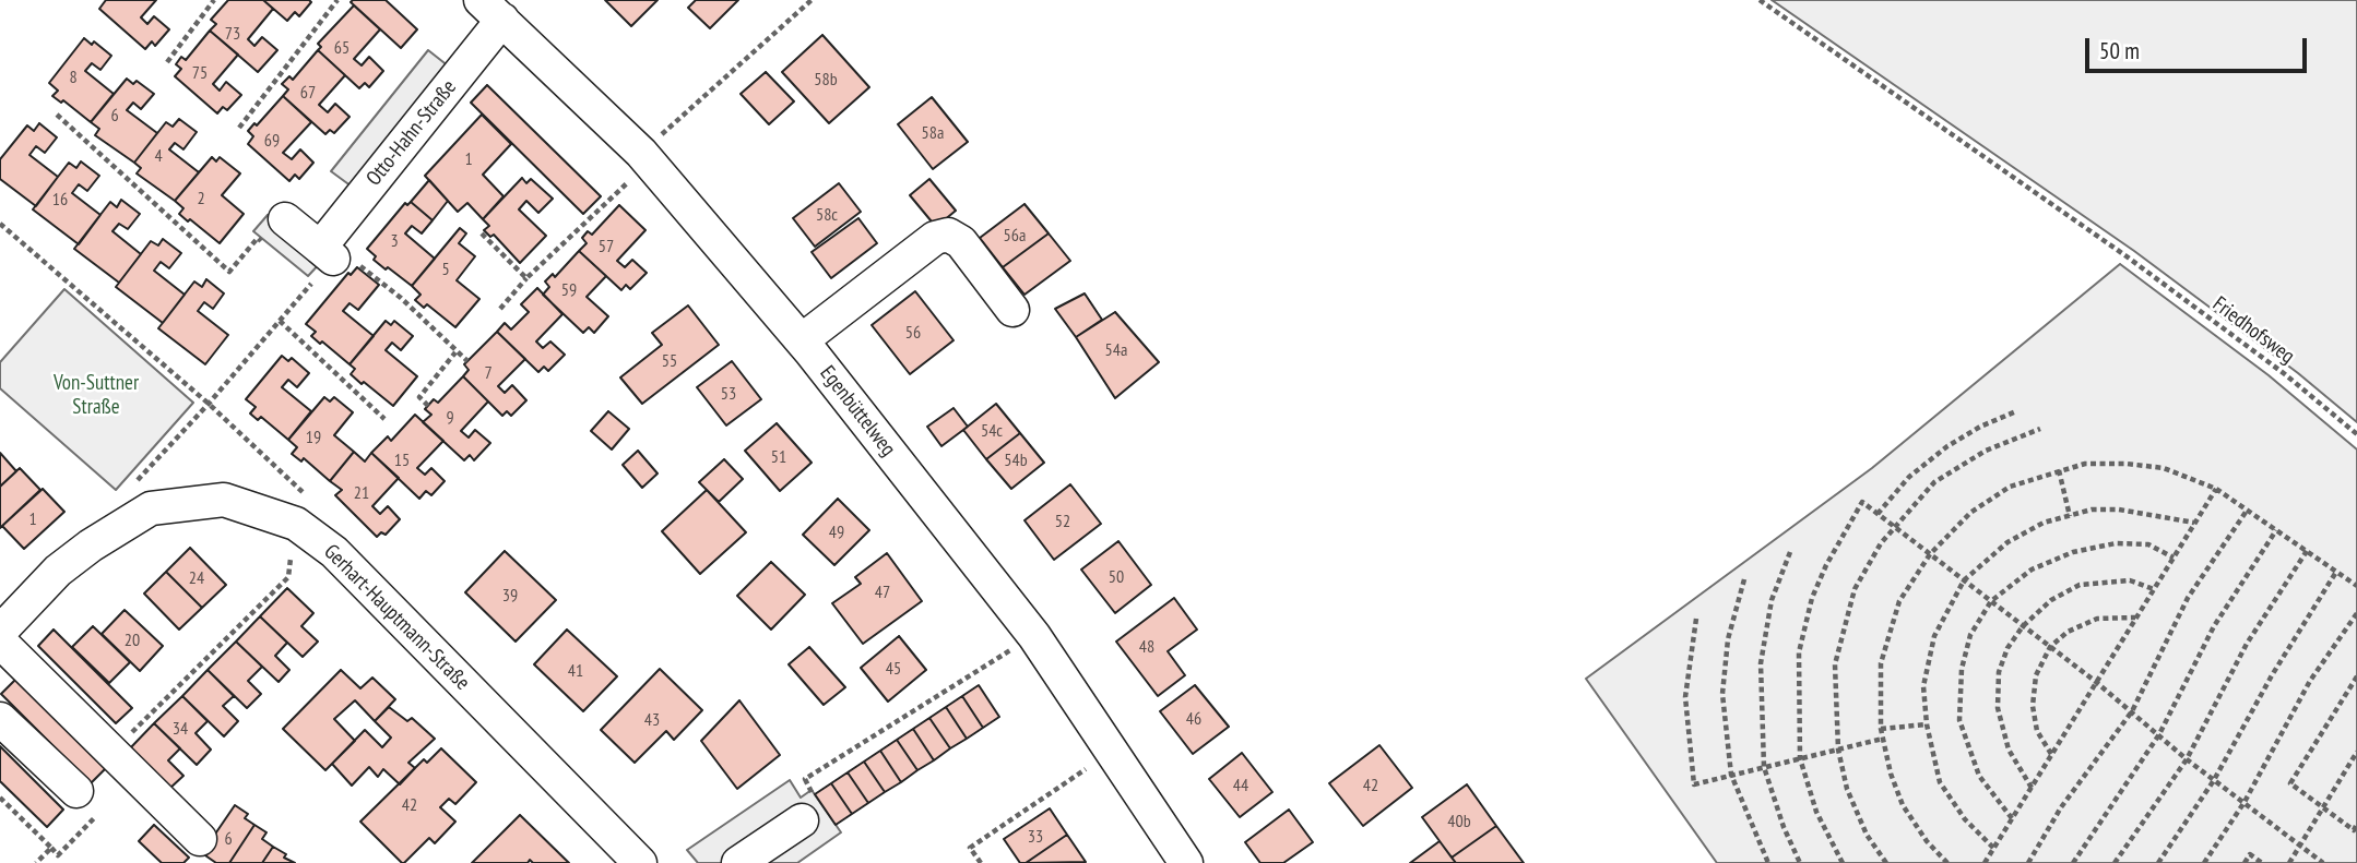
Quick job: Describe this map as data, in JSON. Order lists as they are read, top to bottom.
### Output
{
  "streets": {
    "street": ["Otto-Hahn-Straße", "Egenbüttelweg", "Gerhart-Hauptmann-Straße"],
    "path": ["Friedhofsweg"]
  },
  "crossings": [
    ["Otto-Hahn-Straße", "Egenbüttelweg"]
  ],
  "parks": ["Von-Suttner Straße"],
  "house_numbers": [
    "73",
    "65",
    "75",
    "8",
    "58b",
    "67",
    "6",
    "58a",
    "69",
    "4",
    "1",
    "2",
    "16",
    "58c",
    "56a",
    "3",
    "57",
    "5",
    "59",
    "56",
    "54a",
    "55",
    "7",
    "53",
    "9",
    "54c",
    "19",
    "51",
    "15",
    "54b",
    "21",
    "1",
    "52",
    "49",
    "50",
    "24",
    "47",
    "39",
    "20",
    "48",
    "45",
    "41",
    "46",
    "43",
    "34",
    "44",
    "42",
    "42",
    "40b",
    "33",
    "6"
  ],
  "scale_bar": "50 m"
}
